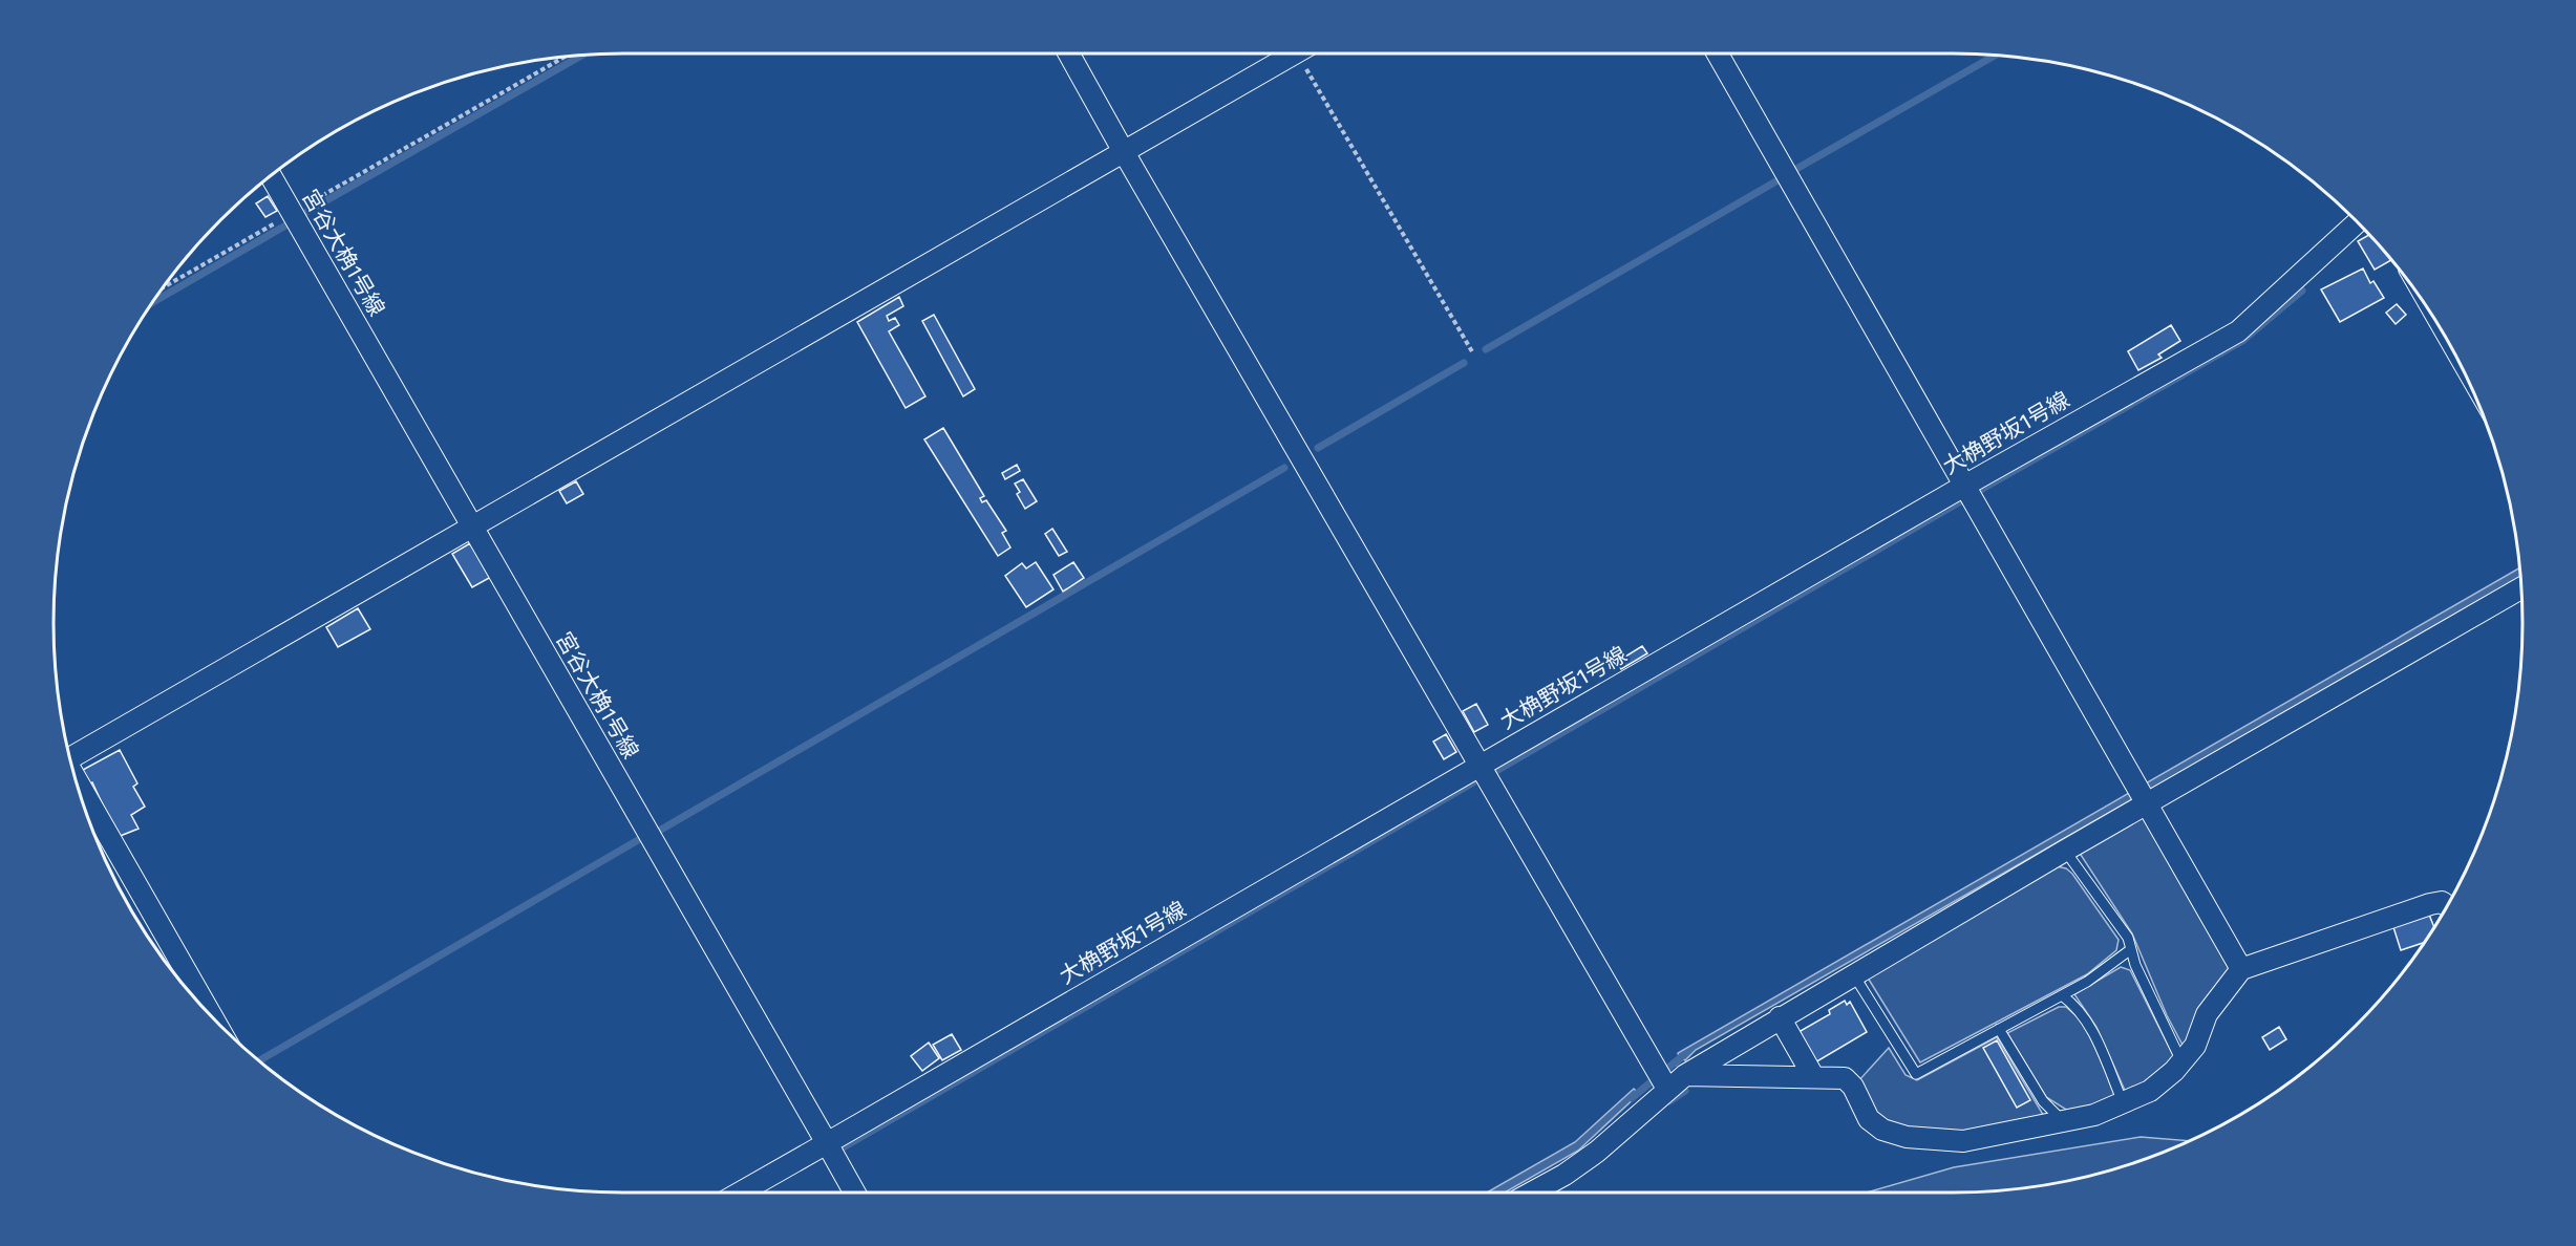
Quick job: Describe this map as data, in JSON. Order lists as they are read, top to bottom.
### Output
{
  "streets": {
    "street": ["宮谷大桷1号線", "大桷野坂1号線"]
  },
  "crossings": [
    ["宮谷大桷1号線", "大桷野坂1号線"]
  ]
}
